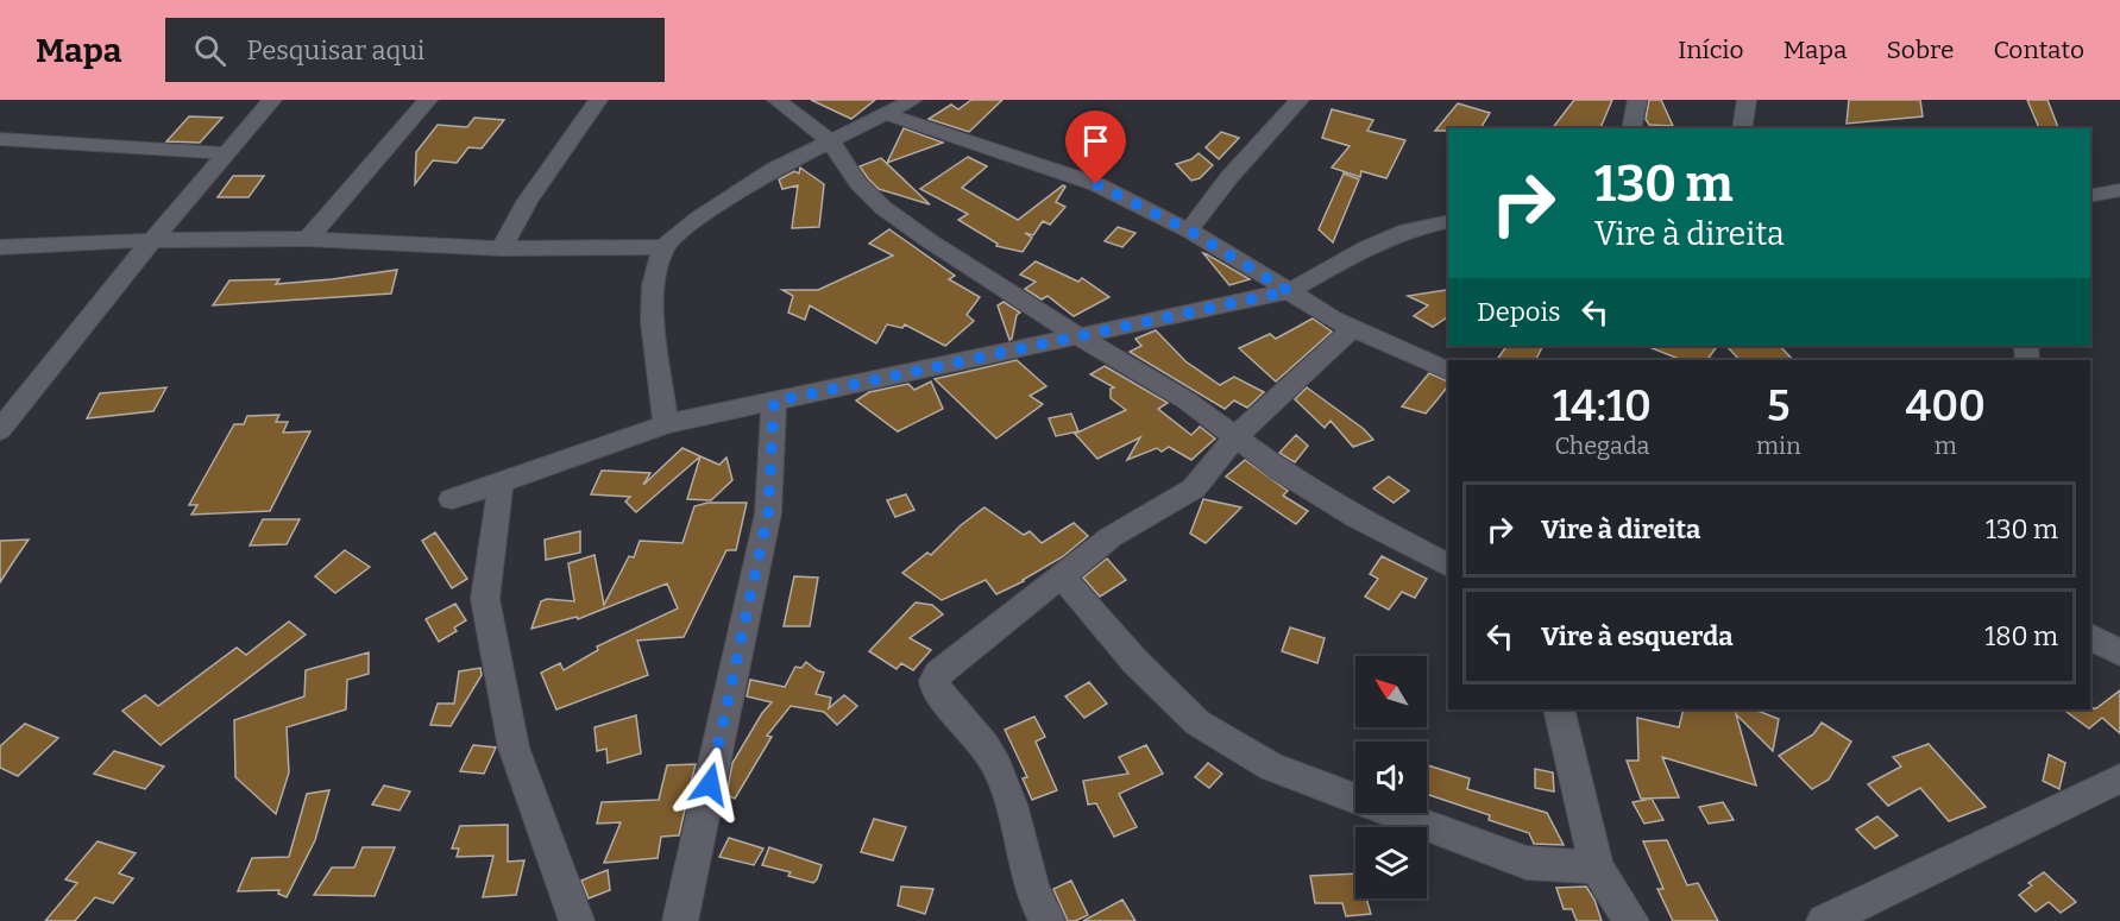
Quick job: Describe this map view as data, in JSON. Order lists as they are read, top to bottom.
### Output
{
  "north": "top left",
  "page": {
    "header": "Mapa",
    "search": "Pesquisar aqui",
    "nav": [
      "Início",
      "Mapa",
      "Sobre",
      "Contato"
    ],
    "turn": ["130 m", "Vire à direita"],
    "then": "Depois",
    "eta": [
      "14:10",
      "Chegada",
      "5",
      "min",
      "400",
      "m"
    ],
    "list": [
      {
        "name": "Vire à direita",
        "value": "130 m"
      },
      {
        "name": "Vire à esquerda",
        "value": "180 m"
      }
    ]
  }
}
